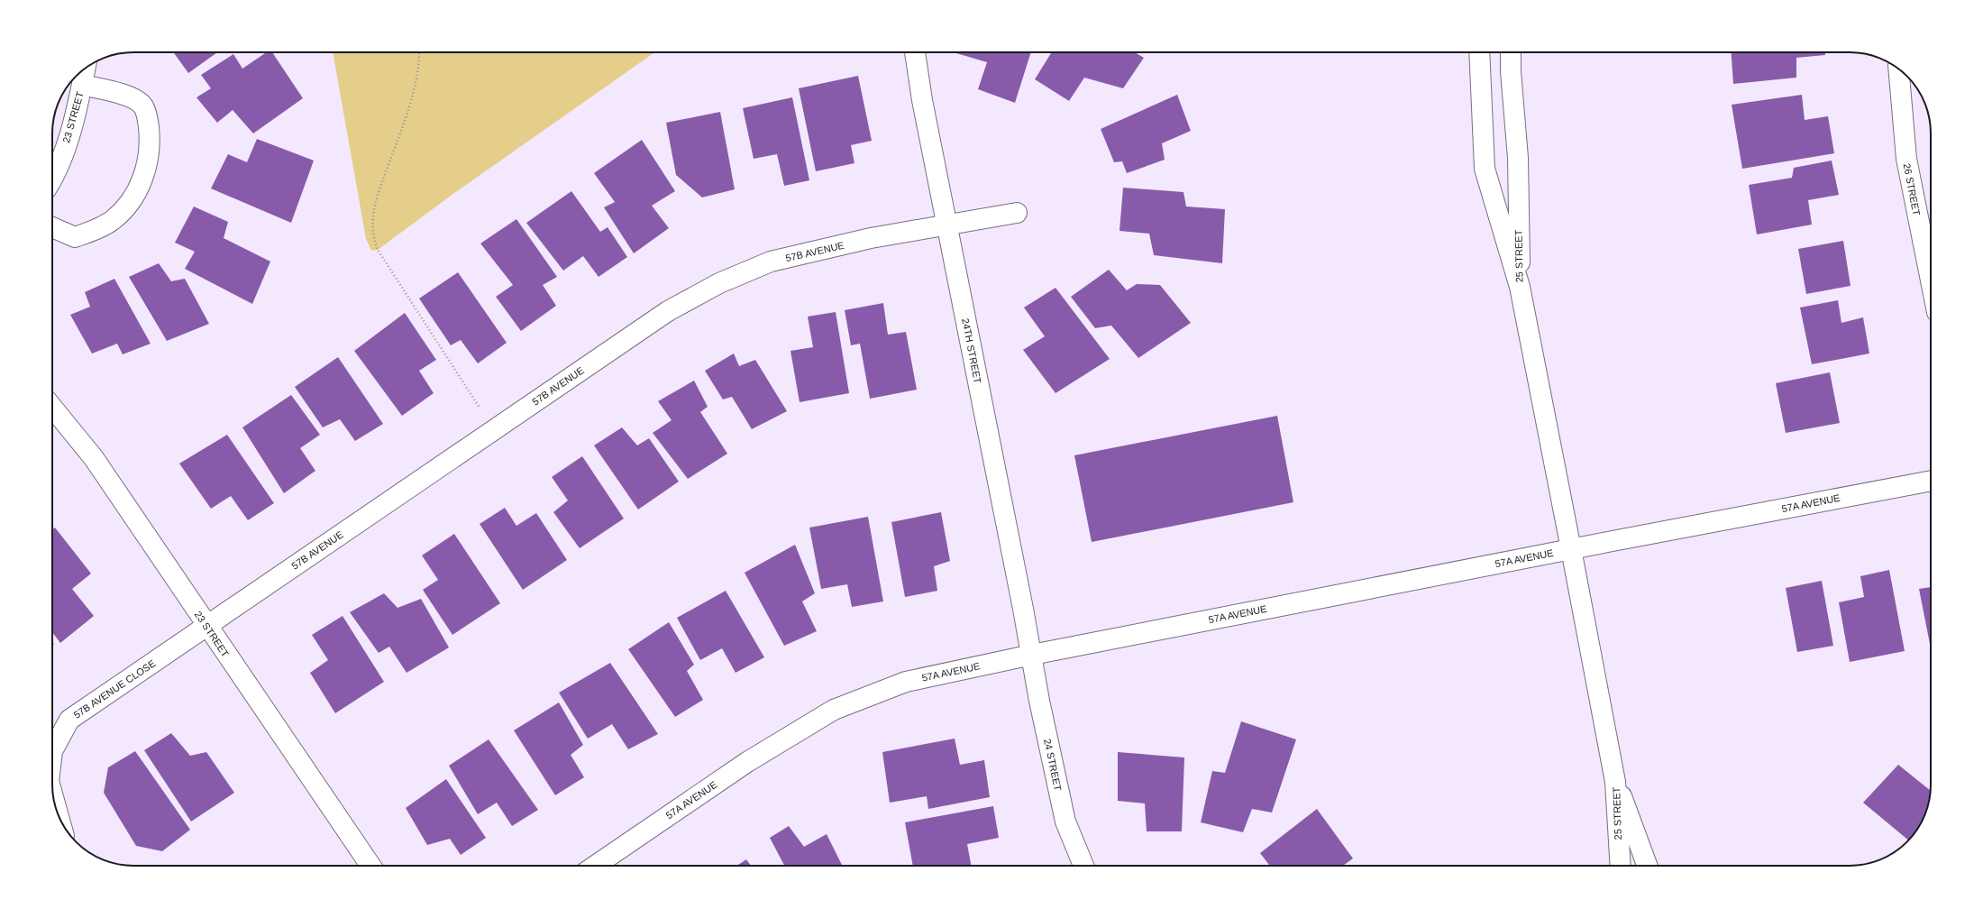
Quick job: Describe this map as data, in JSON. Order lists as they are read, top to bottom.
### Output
{
  "streets": {
    "street": [
      "23 STREET",
      "26 STREET",
      "57B AVENUE",
      "25 STREET",
      "24TH STREET",
      "57A AVENUE",
      "57B AVENUE CLOSE",
      "24 STREET"
    ]
  },
  "crossings": [
    ["23 STREET", "57B AVENUE"],
    ["23 STREET", "57B AVENUE CLOSE"],
    ["57B AVENUE", "24TH STREET"],
    ["57B AVENUE", "57B AVENUE CLOSE"],
    ["24TH STREET", "57A AVENUE"],
    ["24TH STREET", "24 STREET"],
    ["57A AVENUE", "24 STREET"]
  ]
}
